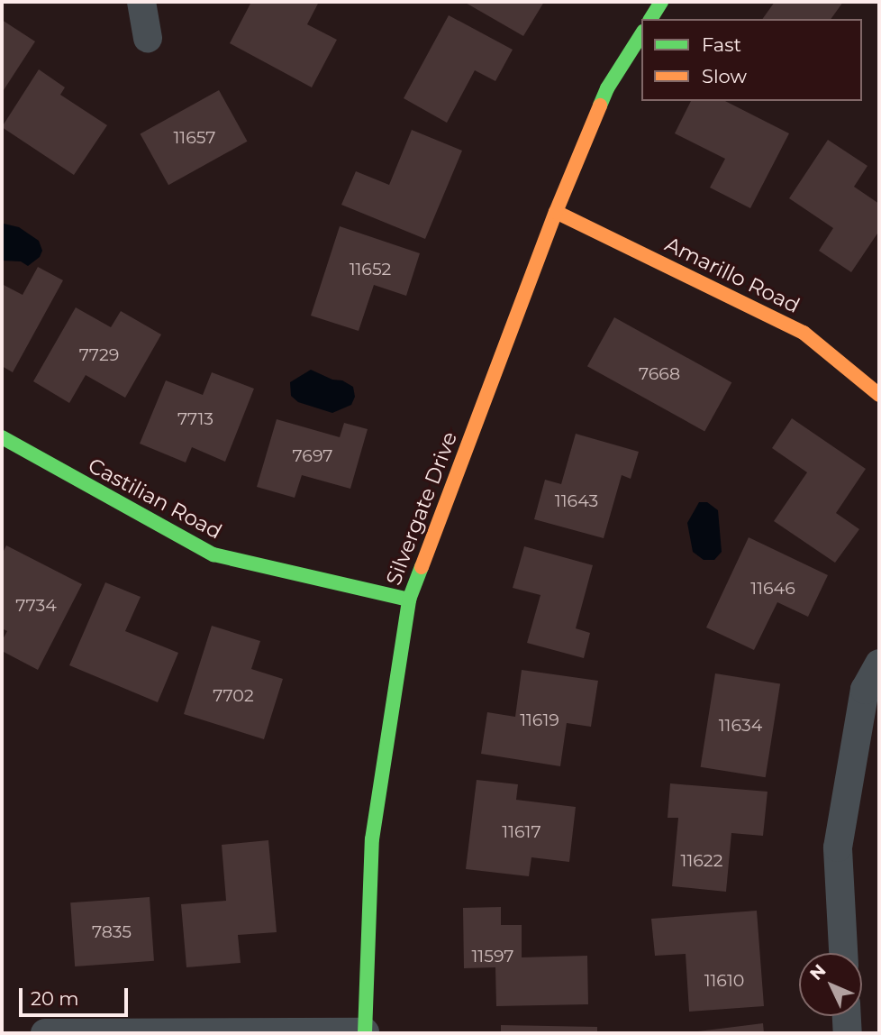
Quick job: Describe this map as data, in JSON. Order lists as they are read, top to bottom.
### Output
{
  "streets": {
    "street": ["Amarillo Road", "Castilian Road", "Silvergate Drive"]
  },
  "crossings": [
    ["Amarillo Road", "Silvergate Drive"],
    ["Castilian Road", "Silvergate Drive"]
  ],
  "house_numbers": [
    "11657",
    "11652",
    "7729",
    "7668",
    "7713",
    "7697",
    "11643",
    "11646",
    "7734",
    "7702",
    "11619",
    "11634",
    "11617",
    "11622",
    "7835",
    "11597",
    "11610"
  ],
  "legend": ["Fast", "Slow"],
  "scale_bar": "20 m",
  "north": "top left"
}
